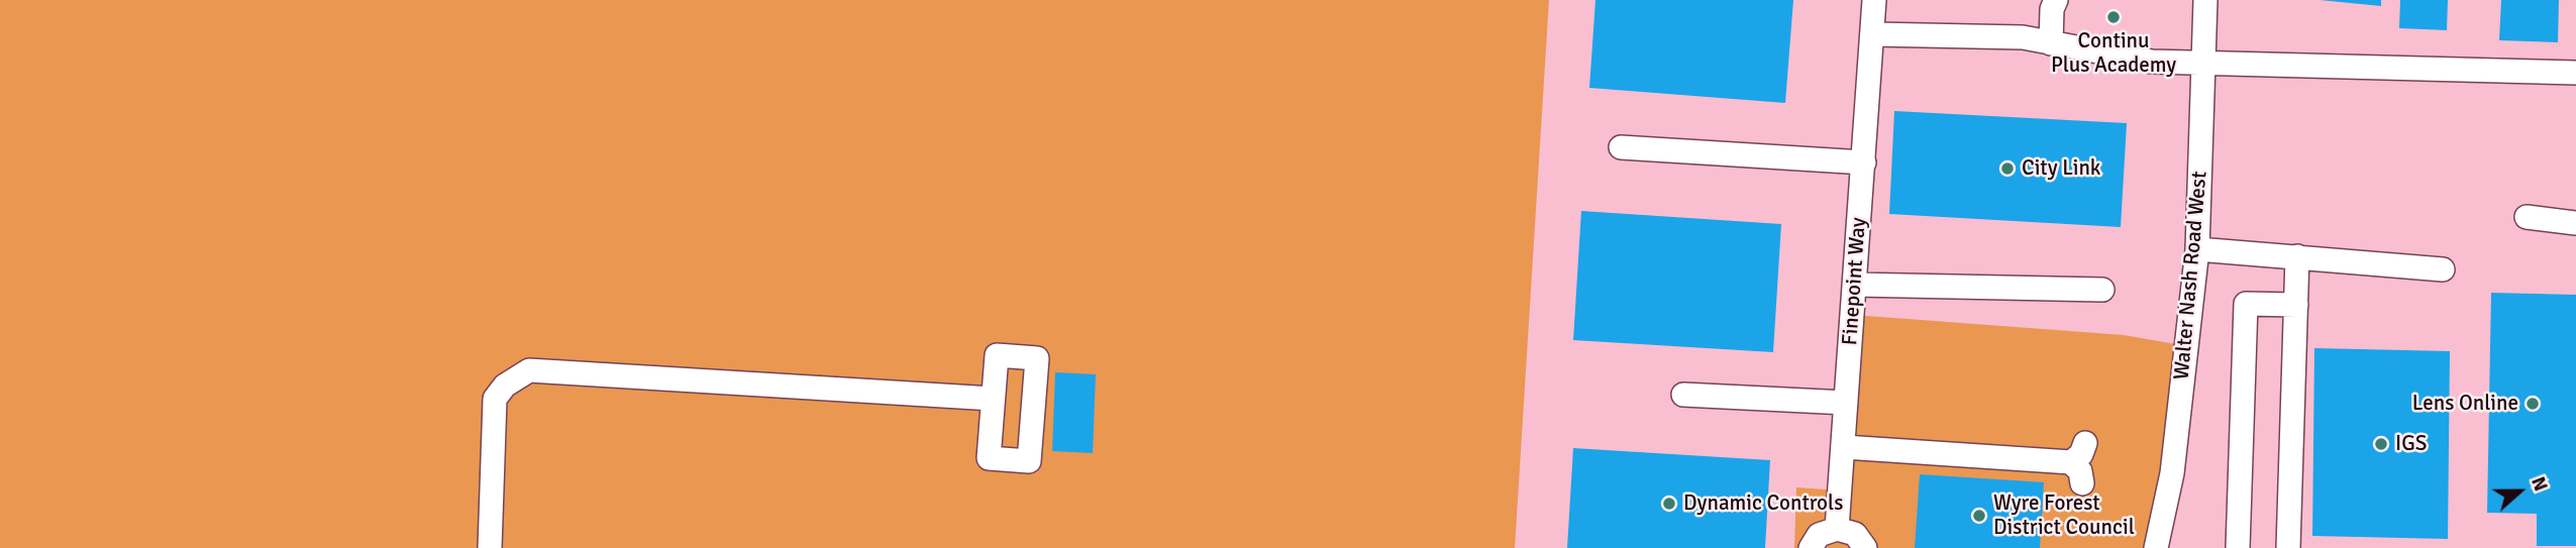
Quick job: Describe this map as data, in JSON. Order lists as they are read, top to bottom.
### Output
{
  "streets": {
    "street": ["Walter Nash Road West", "Finepoint Way"]
  },
  "places": [
    "Continu Plus Academy",
    "City Link",
    "Lens Online",
    "IGS",
    "Dynamic Controls",
    "Wyre Forest District Council"
  ],
  "north": "right"
}
